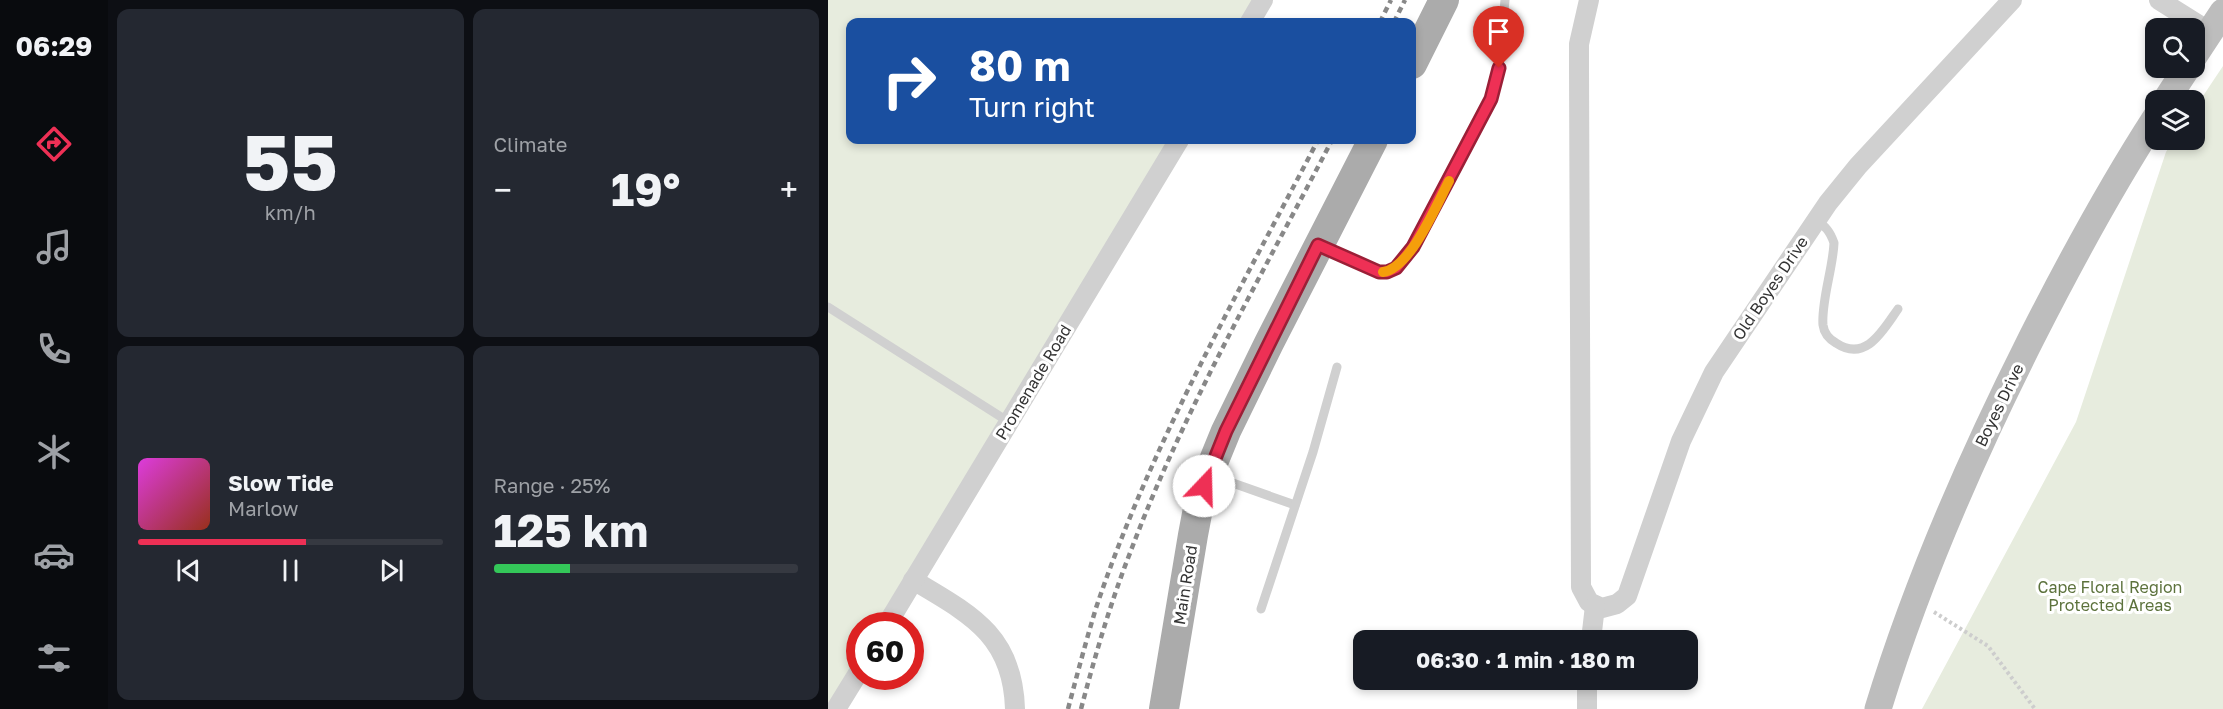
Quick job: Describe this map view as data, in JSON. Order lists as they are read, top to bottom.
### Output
{
  "streets": {
    "main road": ["Boyes Drive", "Main Road"],
    "street": ["Old Boyes Drive", "Promenade Road"]
  },
  "parks": ["Cape Floral Region Protected Areas"],
  "page": {
    "tabs": "06:29",
    "tile": [
      ["55", "km/h"],
      "Climate",
      ["Range · 25%", "125 km"]
    ],
    "turn": ["80 m", "Turn right"],
    "heat": ["−", "19°", "+"],
    "song": ["Slow Tide", "Marlow"],
    "limit": "60",
    "trip": "06:30 · 1 min · 180 m"
  }
}
